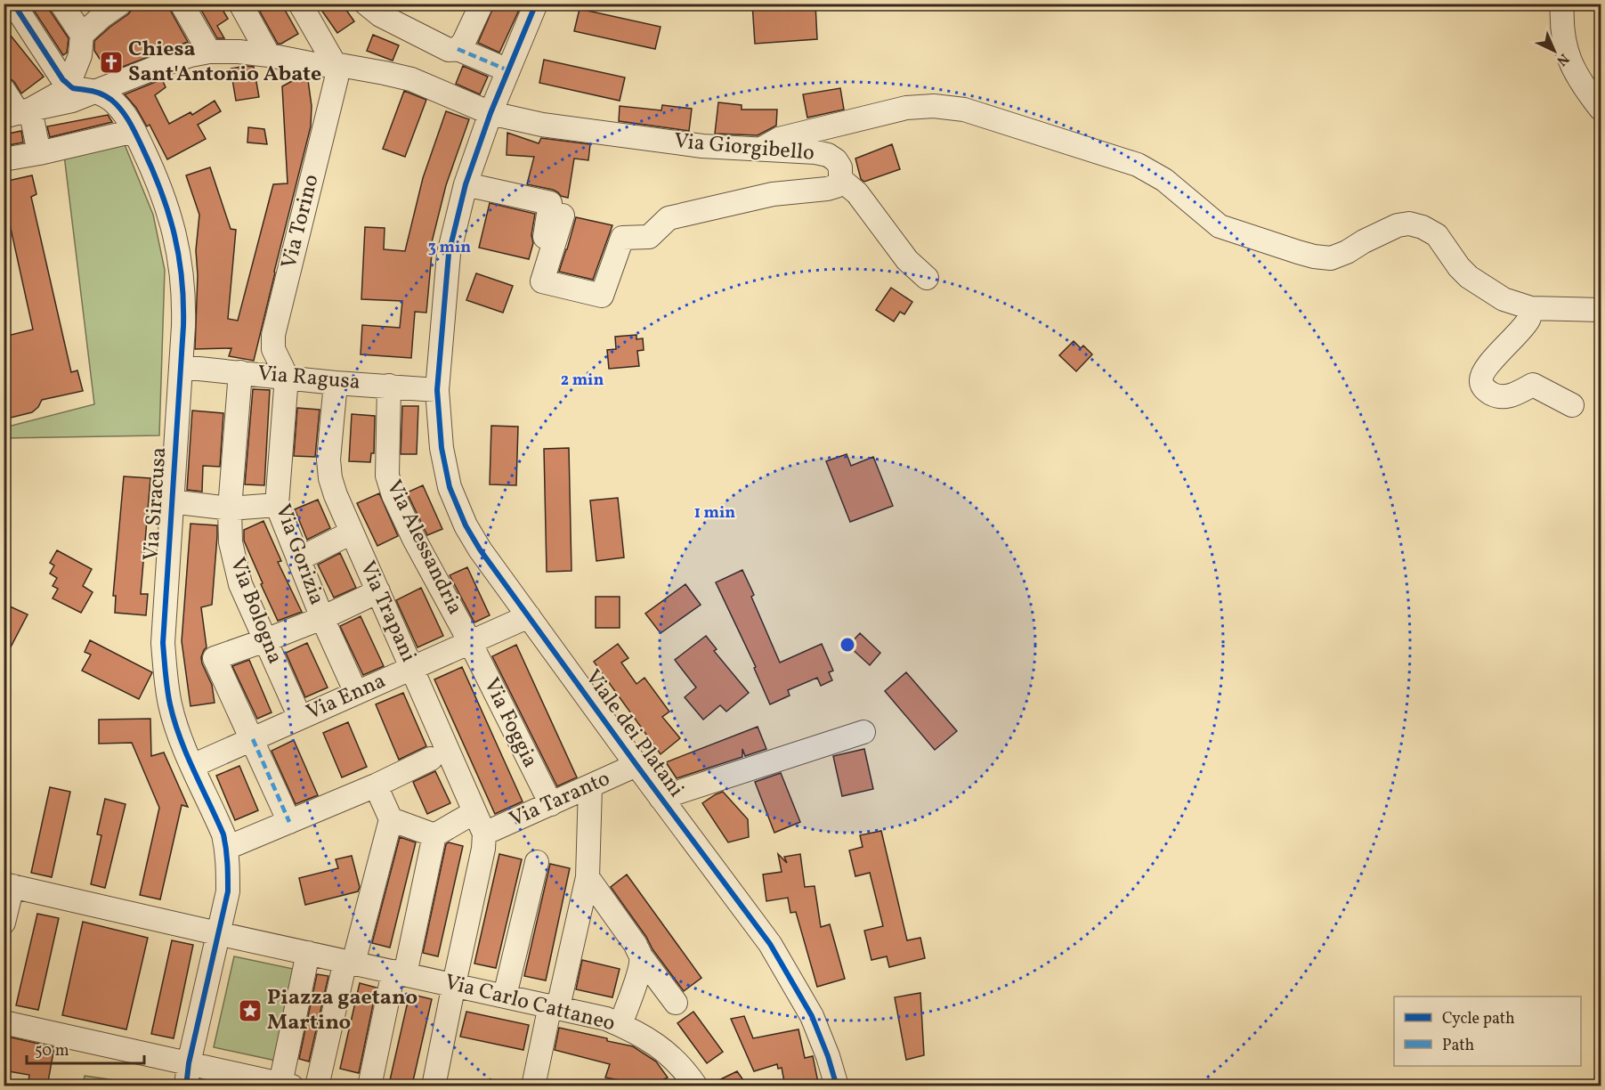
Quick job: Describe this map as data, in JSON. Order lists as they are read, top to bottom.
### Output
{
  "streets": {
    "street": [
      "Via Giorgibello",
      "Via Torino",
      "Via Ragusa",
      "Via Siracusa",
      "Via Alessandria",
      "Via Gorizia",
      "Via Bologna",
      "Via Trapani",
      "Via Enna",
      "Via Foggia",
      "Viale dei Platani",
      "Via Taranto",
      "Via Carlo Cattaneo"
    ]
  },
  "crossings": [
    ["Via Giorgibello", "Via Torino"],
    ["Via Giorgibello", "Via Siracusa"],
    ["Via Giorgibello", "Viale dei Platani"],
    ["Via Torino", "Via Ragusa"],
    ["Via Torino", "Via Gorizia"],
    ["Via Ragusa", "Via Siracusa"],
    ["Via Ragusa", "Via Alessandria"],
    ["Via Ragusa", "Via Gorizia"],
    ["Via Ragusa", "Via Bologna"],
    ["Via Ragusa", "Via Trapani"],
    ["Via Ragusa", "Viale dei Platani"],
    ["Via Siracusa", "Via Enna"],
    ["Via Siracusa", "Via Carlo Cattaneo"],
    ["Via Alessandria", "Via Enna"],
    ["Via Alessandria", "Via Foggia"],
    ["Via Gorizia", "Via Enna"],
    ["Via Bologna", "Via Enna"],
    ["Via Trapani", "Via Enna"],
    ["Via Trapani", "Via Taranto"],
    ["Via Enna", "Via Foggia"],
    ["Via Enna", "Viale dei Platani"],
    ["Via Foggia", "Via Taranto"],
    ["Viale dei Platani", "Via Taranto"]
  ],
  "places": {
    "church": ["Chiesa Sant'Antonio Abate"],
    "place": ["Piazza gaetano Martino"]
  },
  "legend": ["Cycle path", "Path"],
  "scale_bar": "50 m",
  "north": "bottom right",
  "rings": ["3 min", "2 min", "1 min"]
}
